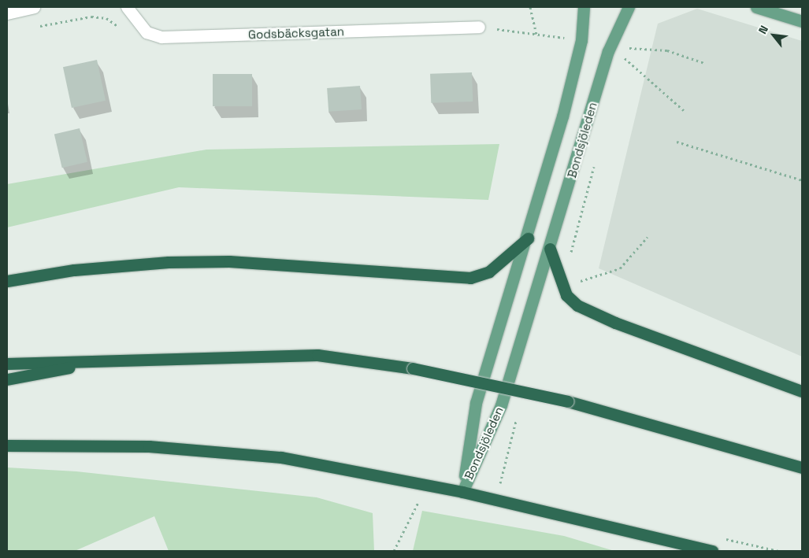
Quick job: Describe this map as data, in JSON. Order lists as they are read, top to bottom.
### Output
{
  "streets": {
    "main road": ["Bondsjöleden"],
    "street": ["Godsbäcksgatan"]
  },
  "north": "top left"
}
